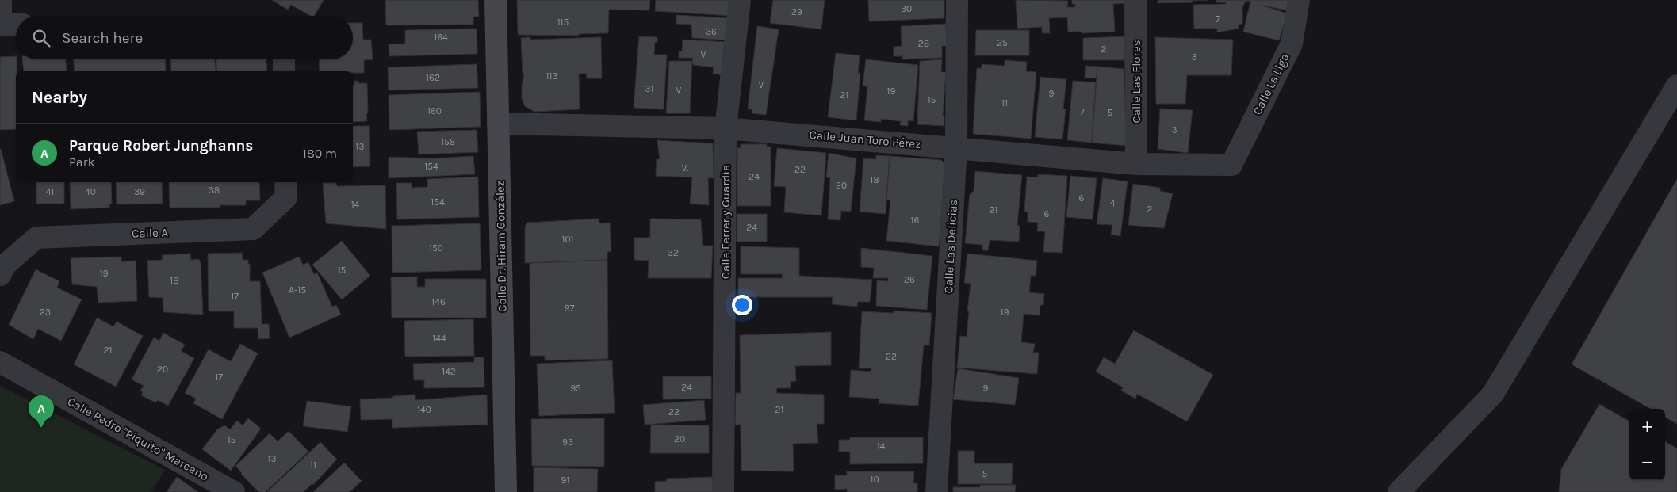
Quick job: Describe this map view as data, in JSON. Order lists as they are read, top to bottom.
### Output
{
  "streets": {
    "street": [
      "Calle Las Flores",
      "Calle La Liga",
      "Calle Juan Toro Pérez",
      "Calle Ferrer y Guardia",
      "Calle A",
      "Calle Dr. Hiram González",
      "Calle Las Delicias",
      "Calle Pedro \"Piquito\" Marcano"
    ]
  },
  "crossings": [
    ["Calle Las Flores", "Calle Juan Toro Pérez"],
    ["Calle La Liga", "Calle Juan Toro Pérez"],
    ["Calle Juan Toro Pérez", "Calle Ferrer y Guardia"],
    ["Calle Juan Toro Pérez", "Calle Dr. Hiram González"],
    ["Calle Juan Toro Pérez", "Calle Las Delicias"]
  ],
  "house_numbers": [
    "30",
    "29",
    "7",
    "115",
    "36",
    "164",
    "25",
    "28",
    "2",
    "V",
    "3",
    "113",
    "162",
    "V",
    "31",
    "V",
    "19",
    "9",
    "21",
    "15",
    "11",
    "160",
    "7",
    "5",
    "3",
    "158",
    "13",
    "154",
    "V.",
    "22",
    "24",
    "18",
    "20",
    "38",
    "41",
    "40",
    "39",
    "6",
    "154",
    "4",
    "14",
    "2",
    "21",
    "6",
    "16",
    "24",
    "101",
    "150",
    "32",
    "15",
    "19",
    "26",
    "18",
    "A-15",
    "17",
    "146",
    "97",
    "23",
    "19",
    "144",
    "21",
    "22",
    "20",
    "142",
    "17",
    "24",
    "95",
    "9",
    "140",
    "21",
    "22",
    "20",
    "15",
    "93",
    "14",
    "13",
    "11",
    "5",
    "10",
    "91"
  ],
  "page": {
    "search": "Search here",
    "heading": "Nearby",
    "list": [
      {
        "mark": "A",
        "name": "Parque Robert Junghanns",
        "note": "Park",
        "value": "180 m"
      }
    ],
    "pins": "A",
    "map_buttons": ["+", "−"]
  }
}
